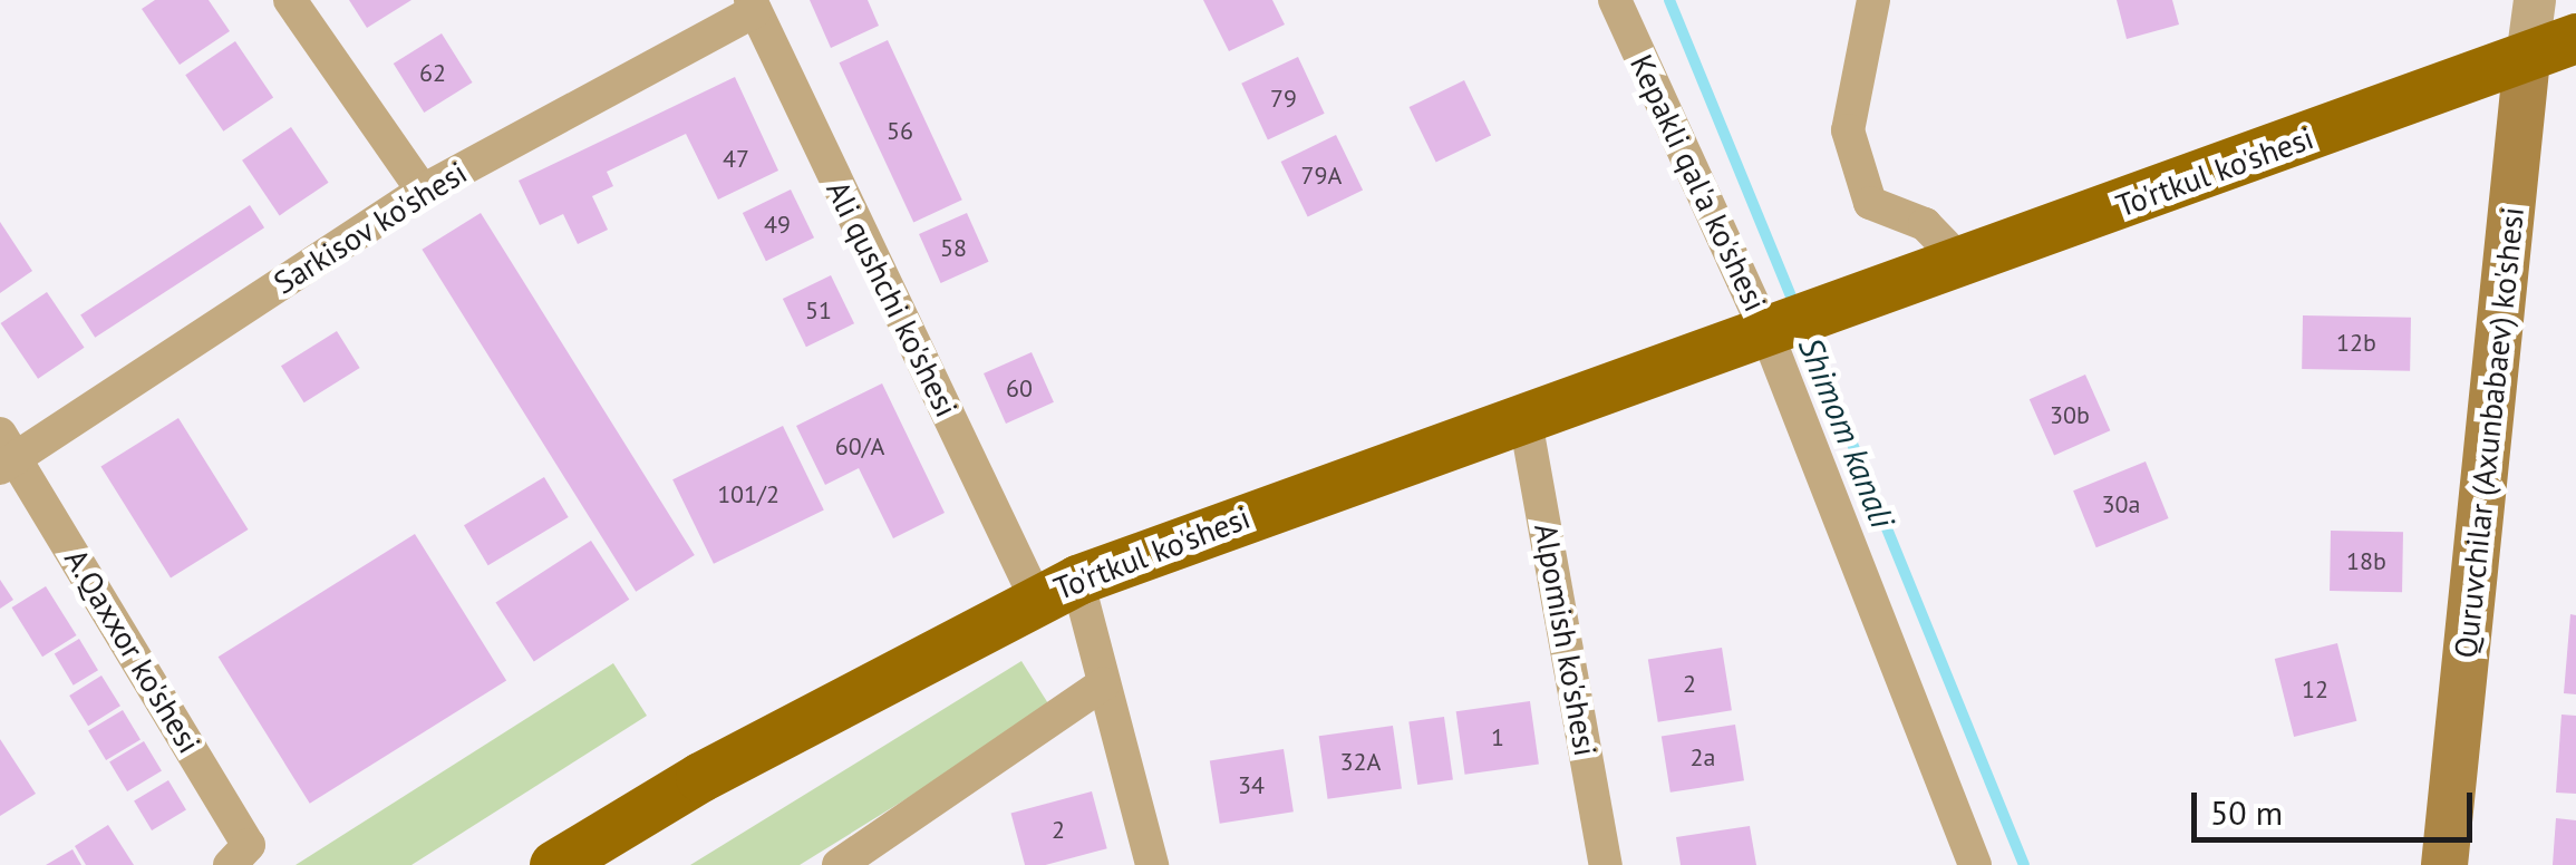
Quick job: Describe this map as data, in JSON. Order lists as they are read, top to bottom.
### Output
{
  "streets": {
    "main road": ["To'rtkul ko'shesi", "Quruvchilar (Axunbabaev) ko'shesi"],
    "street": [
      "Kepakli qal'a ko'shesi",
      "Sarkisov ko'shesi",
      "Ali qushchi ko'shesi",
      "Alpomish ko'shesi",
      "A.Qaxxor ko'shesi"
    ]
  },
  "crossings": [
    ["To'rtkul ko'shesi", "Kepakli qal'a ko'shesi"],
    ["To'rtkul ko'shesi", "Ali qushchi ko'shesi"],
    ["To'rtkul ko'shesi", "Quruvchilar (Axunbabaev) ko'shesi"],
    ["To'rtkul ko'shesi", "Alpomish ko'shesi"],
    ["Sarkisov ko'shesi", "Ali qushchi ko'shesi"],
    ["Sarkisov ko'shesi", "A.Qaxxor ko'shesi"]
  ],
  "water": ["Shimom kanali"],
  "house_numbers": [
    "62",
    "79",
    "56",
    "47",
    "79A",
    "49",
    "58",
    "51",
    "12b",
    "60",
    "30b",
    "60/A",
    "101/2",
    "30a",
    "18b",
    "2",
    "12",
    "1",
    "2a",
    "32A",
    "34",
    "2"
  ],
  "scale_bar": "50 m"
}
